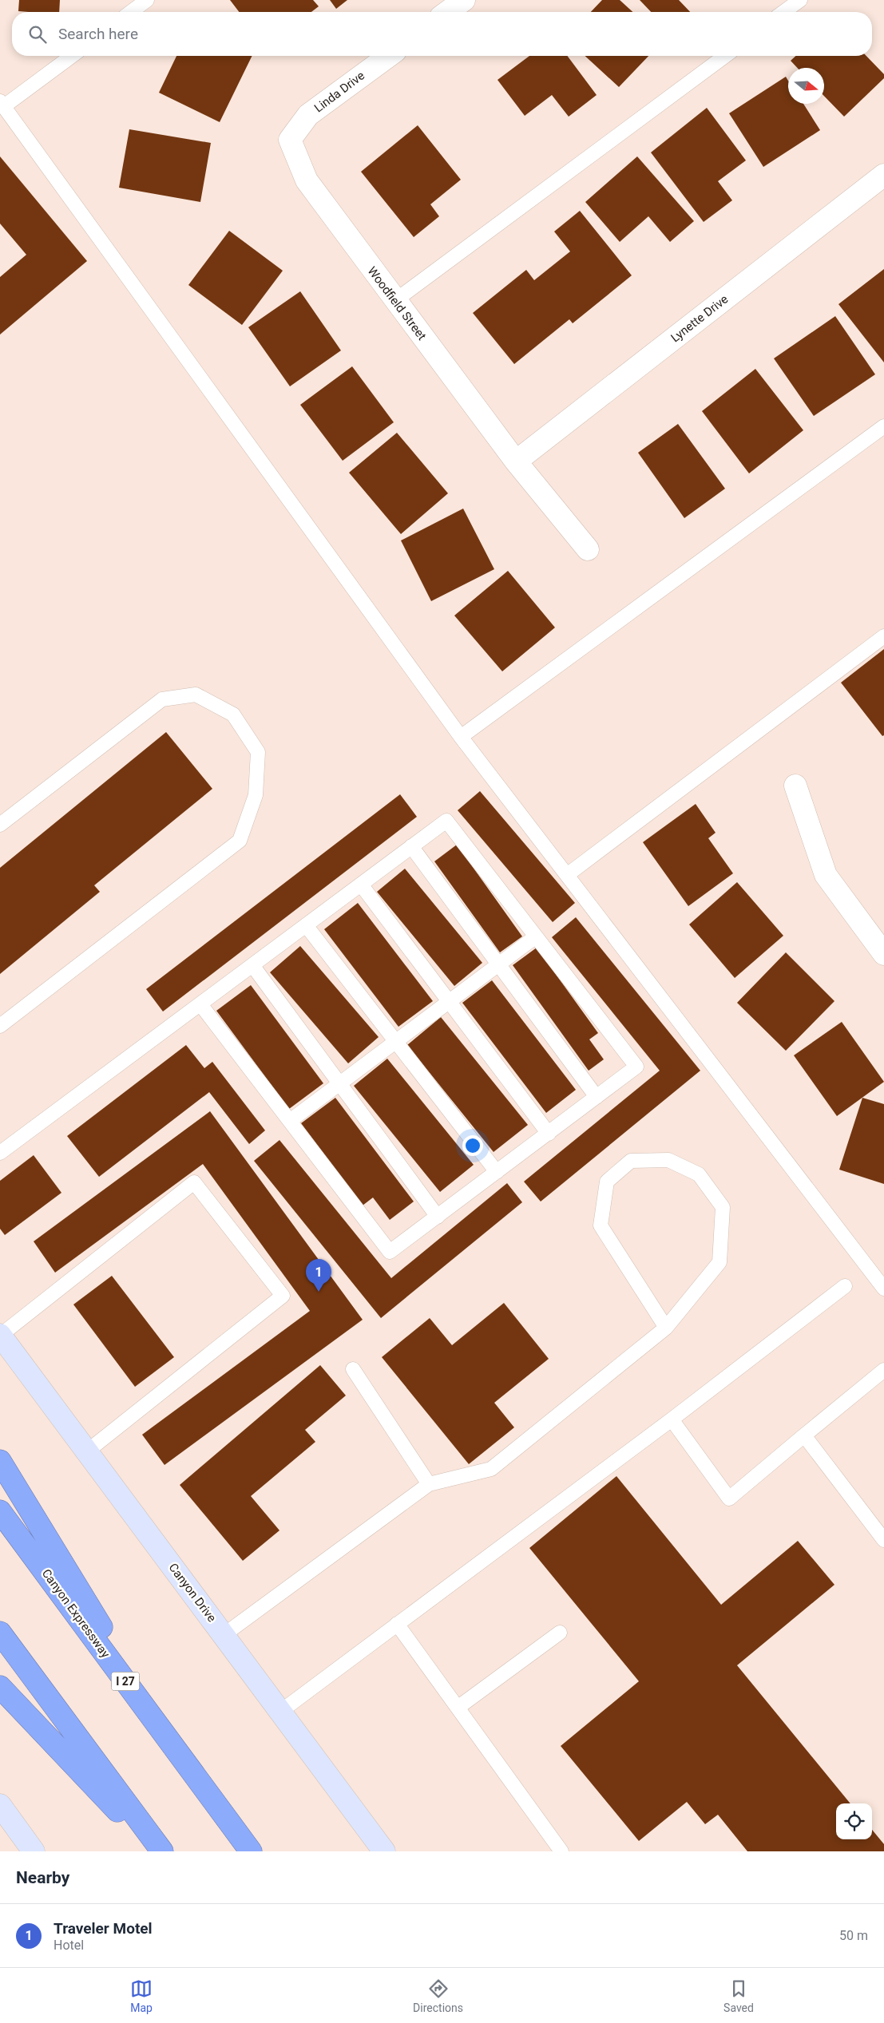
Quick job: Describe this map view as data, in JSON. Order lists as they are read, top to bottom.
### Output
{
  "streets": {
    "highway": ["Canyon Expressway", "I 27"],
    "main road": ["Canyon Drive"],
    "street": ["Linda Drive", "Woodfield Street", "Lynette Drive"]
  },
  "crossings": [
    ["Linda Drive", "Woodfield Street"],
    ["Woodfield Street", "Lynette Drive"]
  ],
  "north": "right",
  "page": {
    "search": "Search here",
    "pins": "1",
    "heading": "Nearby",
    "list": [
      {
        "mark": "1",
        "name": "Traveler Motel",
        "note": "Hotel",
        "value": "50 m"
      }
    ],
    "nav": ["Map", "Directions", "Saved"]
  }
}
